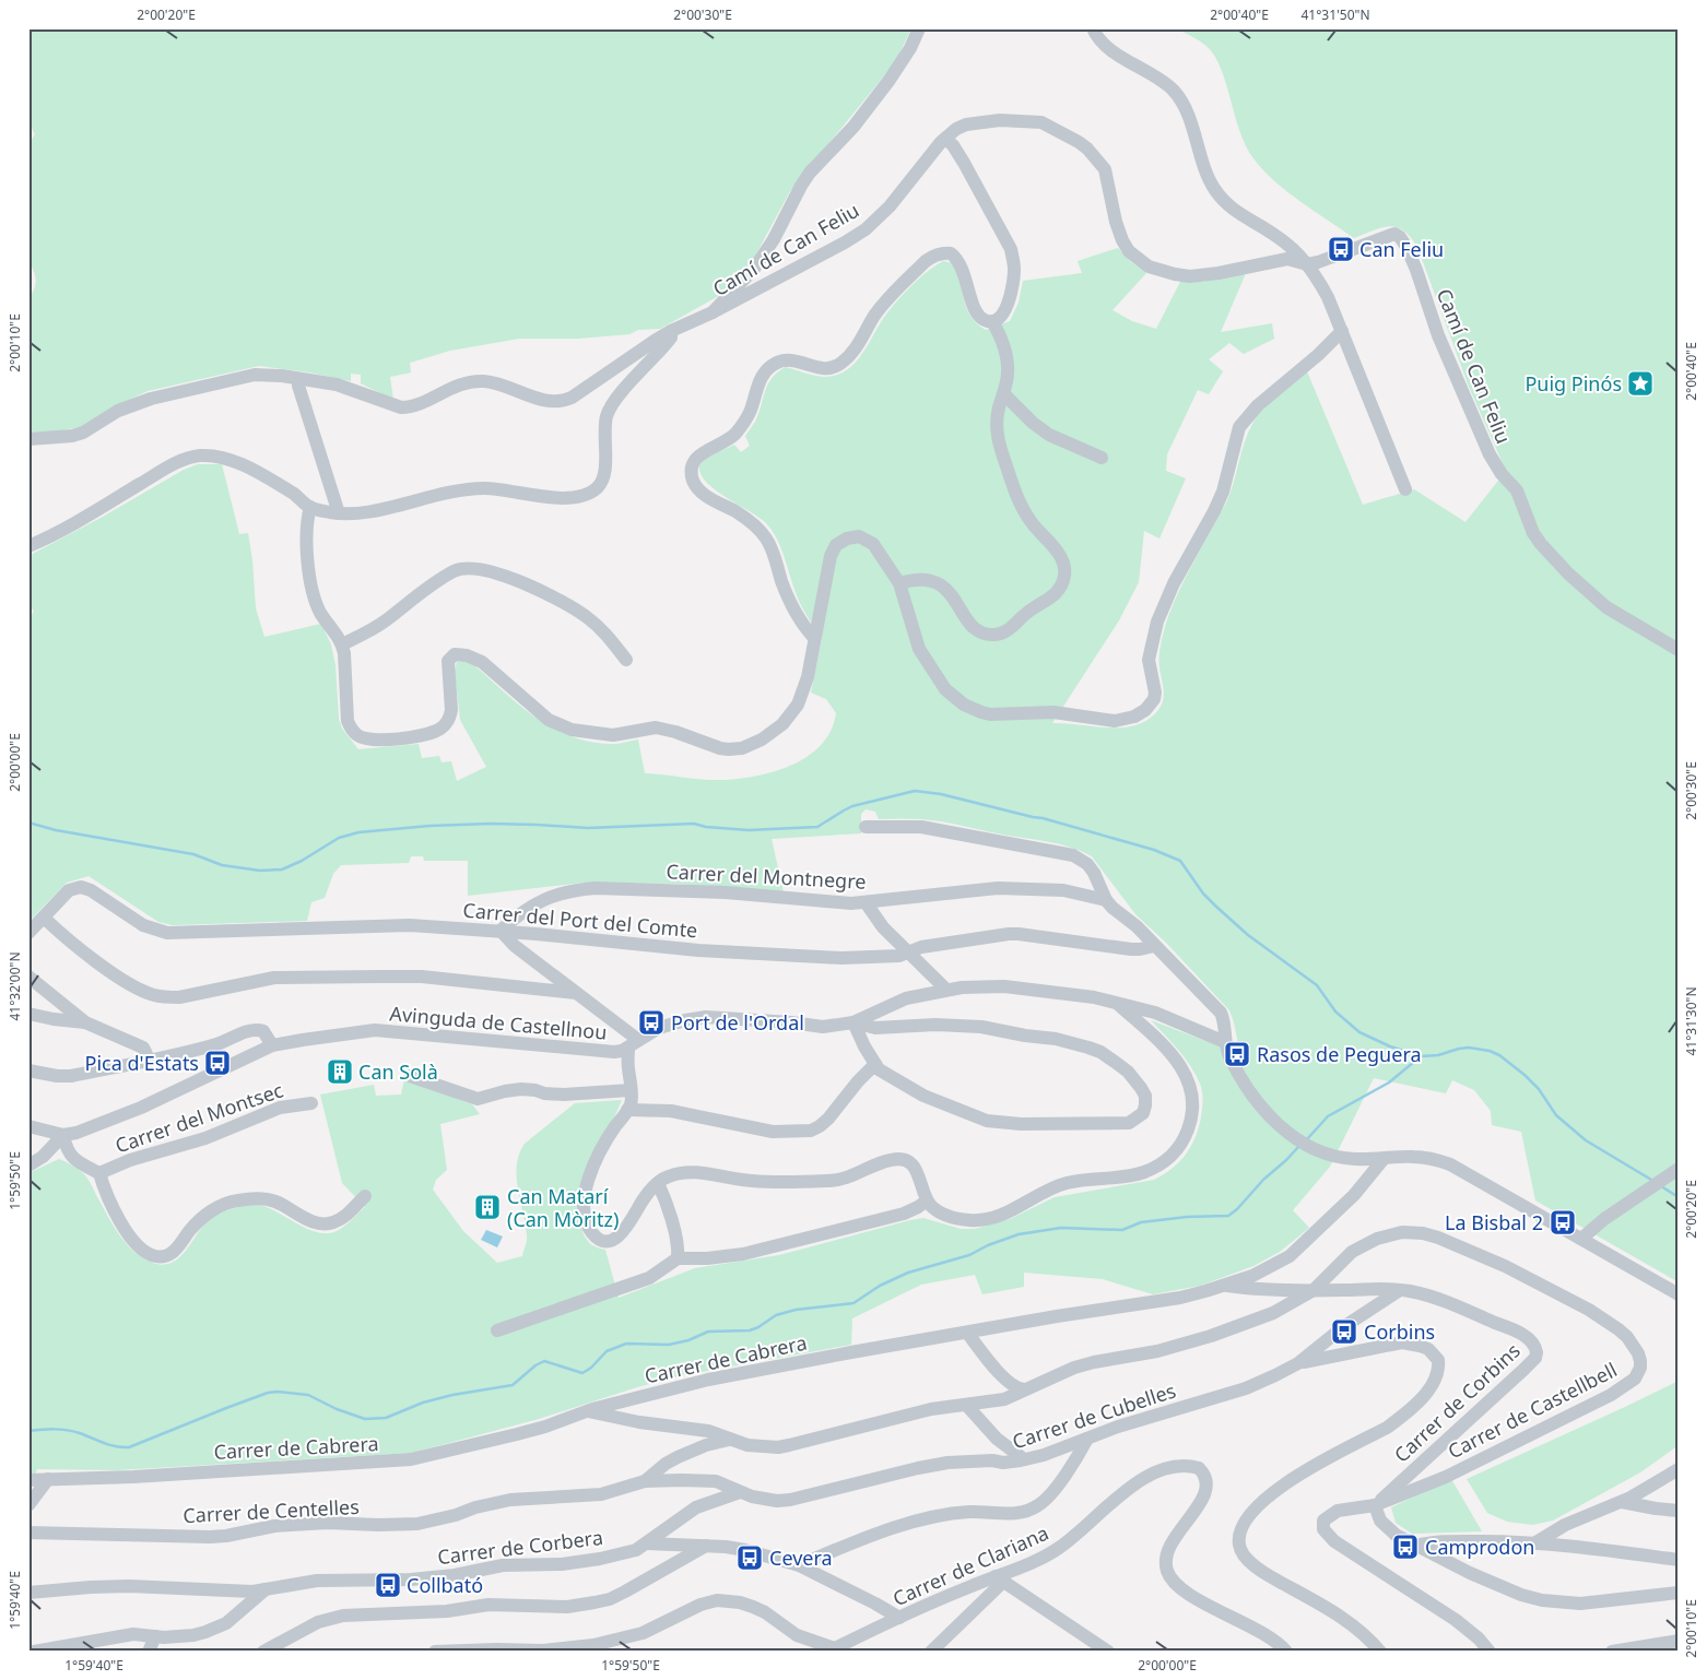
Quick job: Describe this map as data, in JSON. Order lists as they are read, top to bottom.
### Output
{
  "streets": {
    "street": [
      "Camí de Can Feliu",
      "Carrer del Montnegre",
      "Carrer del Port del Comte",
      "Avinguda de Castellnou",
      "Carrer del Montsec",
      "Carrer de Cabrera",
      "Carrer de Corbins",
      "Carrer de Castellbell",
      "Carrer de Cubelles",
      "Carrer de Centelles",
      "Carrer de Corbera",
      "Carrer de Clariana"
    ]
  },
  "crossings": [
    ["Carrer del Montnegre", "Carrer del Port del Comte"],
    ["Carrer de Cabrera", "Carrer de Corbins"],
    ["Carrer de Corbins", "Carrer de Castellbell"],
    ["Carrer de Corbins", "Carrer de Cubelles"],
    ["Carrer de Cubelles", "Carrer de Centelles"],
    ["Carrer de Cubelles", "Carrer de Corbera"]
  ],
  "places": {
    "bus stop": [
      "Can Feliu",
      "Port de l'Ordal",
      "Rasos de Peguera",
      "Pica d'Estats",
      "La Bisbal 2",
      "Corbins",
      "Camprodon",
      "Cevera",
      "Collbató"
    ],
    "place": ["Puig Pinós"],
    "building": ["Can Solà", "Can Matarí (Can Mòritz)"]
  },
  "coordinates": [
    "2°00'20\"E",
    "2°00'30\"E",
    "2°00'40\"E",
    "41°31'50\"N",
    "2°00'10\"E",
    "2°00'00\"E",
    "41°32'00\"N",
    "41°31'30\"N",
    "1°59'50\"E",
    "1°59'40\"E"
  ]
}
